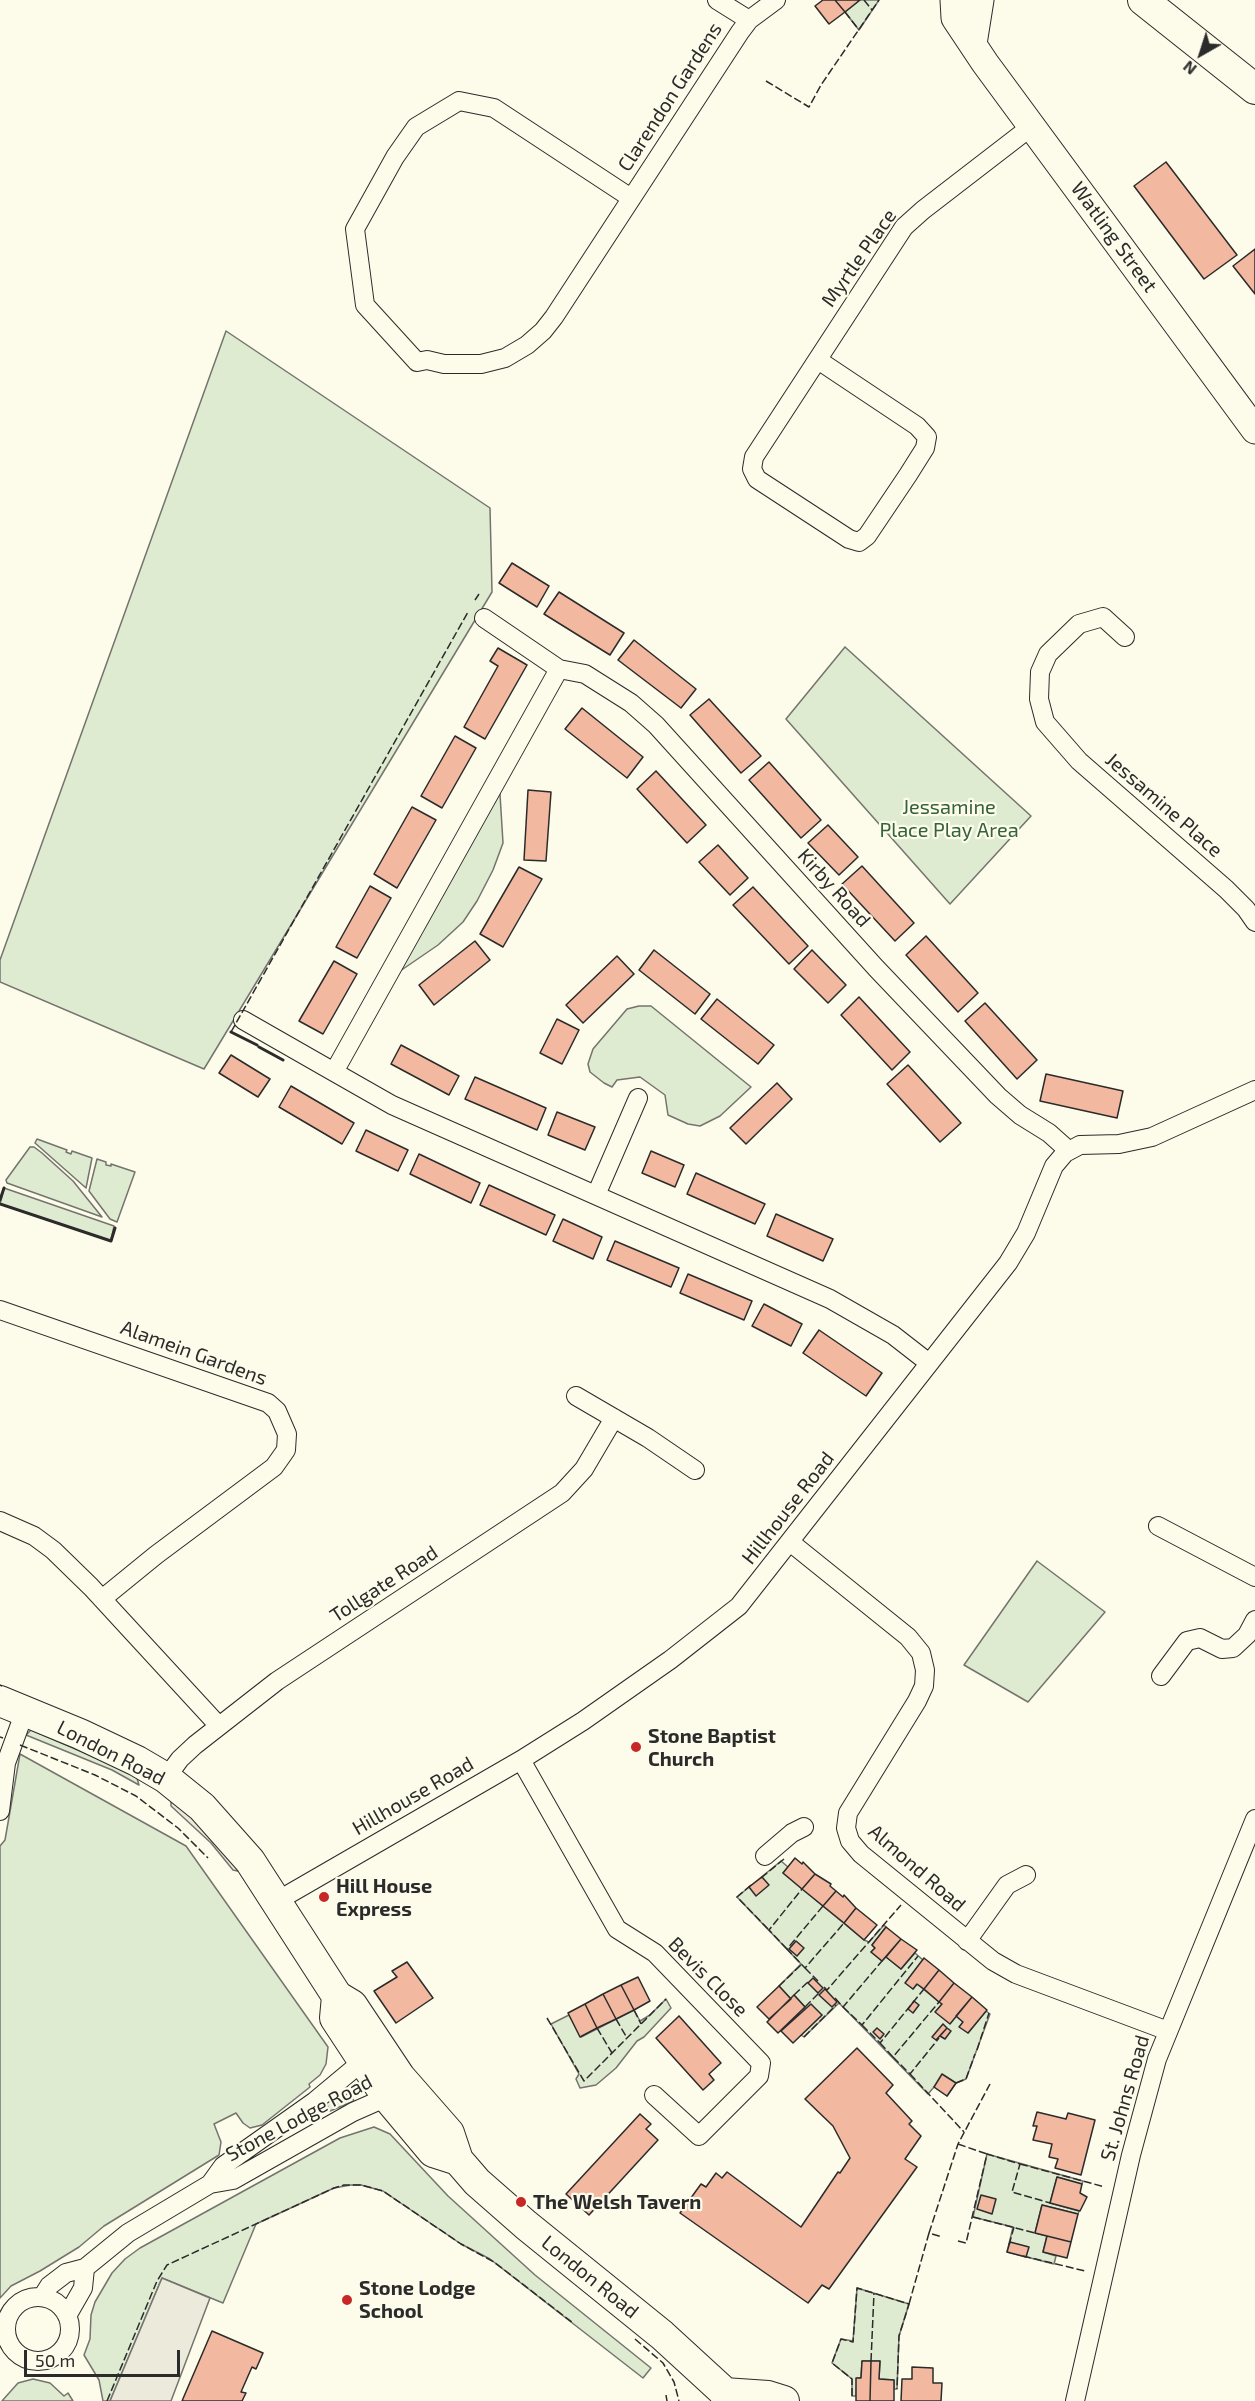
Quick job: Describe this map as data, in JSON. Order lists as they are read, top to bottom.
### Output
{
  "streets": {
    "main road": ["Watling Street", "London Road"],
    "street": [
      "Clarendon Gardens",
      "Myrtle Place",
      "Jessamine Place",
      "Kirby Road",
      "Alamein Gardens",
      "Hillhouse Road",
      "Tollgate Road",
      "Almond Road",
      "Bevis Close",
      "St. Johns Road",
      "Stone Lodge Road"
    ]
  },
  "crossings": [
    ["Watling Street", "Myrtle Place"],
    ["Kirby Road", "Hillhouse Road"],
    ["Hillhouse Road", "London Road"],
    ["Hillhouse Road", "Almond Road"],
    ["Hillhouse Road", "Bevis Close"],
    ["Tollgate Road", "London Road"],
    ["London Road", "Stone Lodge Road"],
    ["Almond Road", "St. Johns Road"]
  ],
  "parks": ["Jessamine Place Play Area"],
  "places": [
    "Stone Baptist Church",
    "Hill House Express",
    "The Welsh Tavern",
    "Stone Lodge School"
  ],
  "scale_bar": "50 m",
  "north": "bottom left"
}
